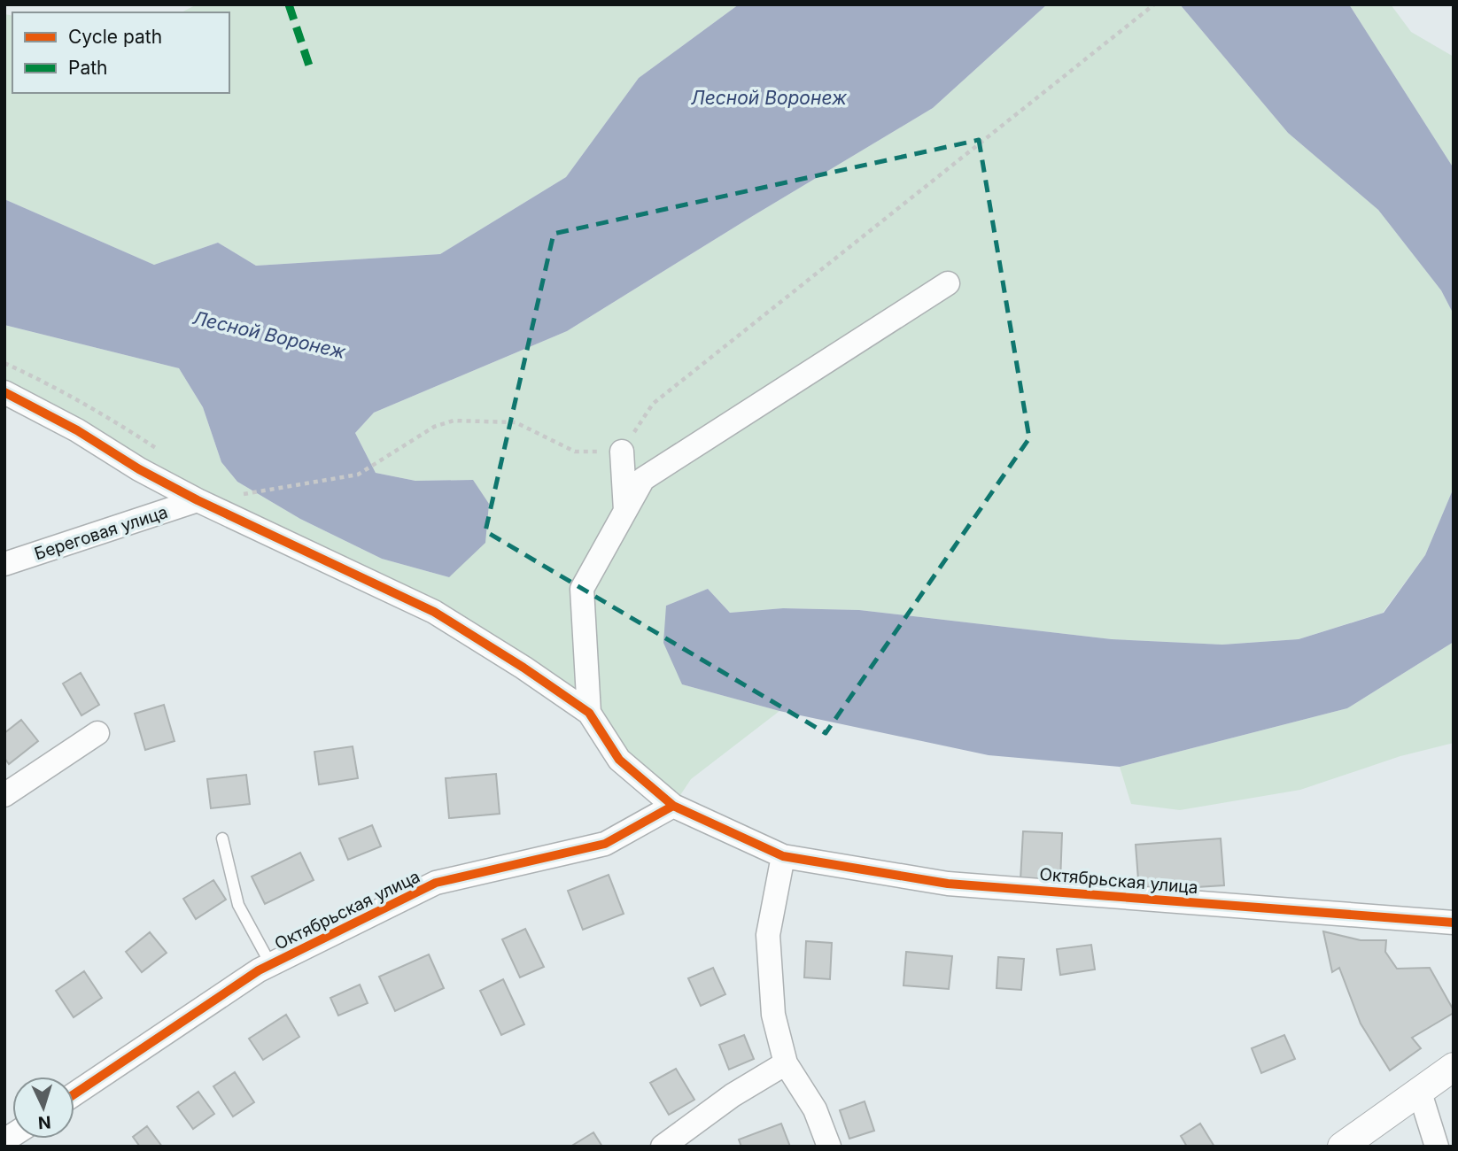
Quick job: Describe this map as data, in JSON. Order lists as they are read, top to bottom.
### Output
{
  "streets": {
    "street": ["Береговая улица", "Октябрьская улица"]
  },
  "water": ["Лесной Воронеж"],
  "legend": ["Cycle path", "Path"],
  "north": "bottom"
}
